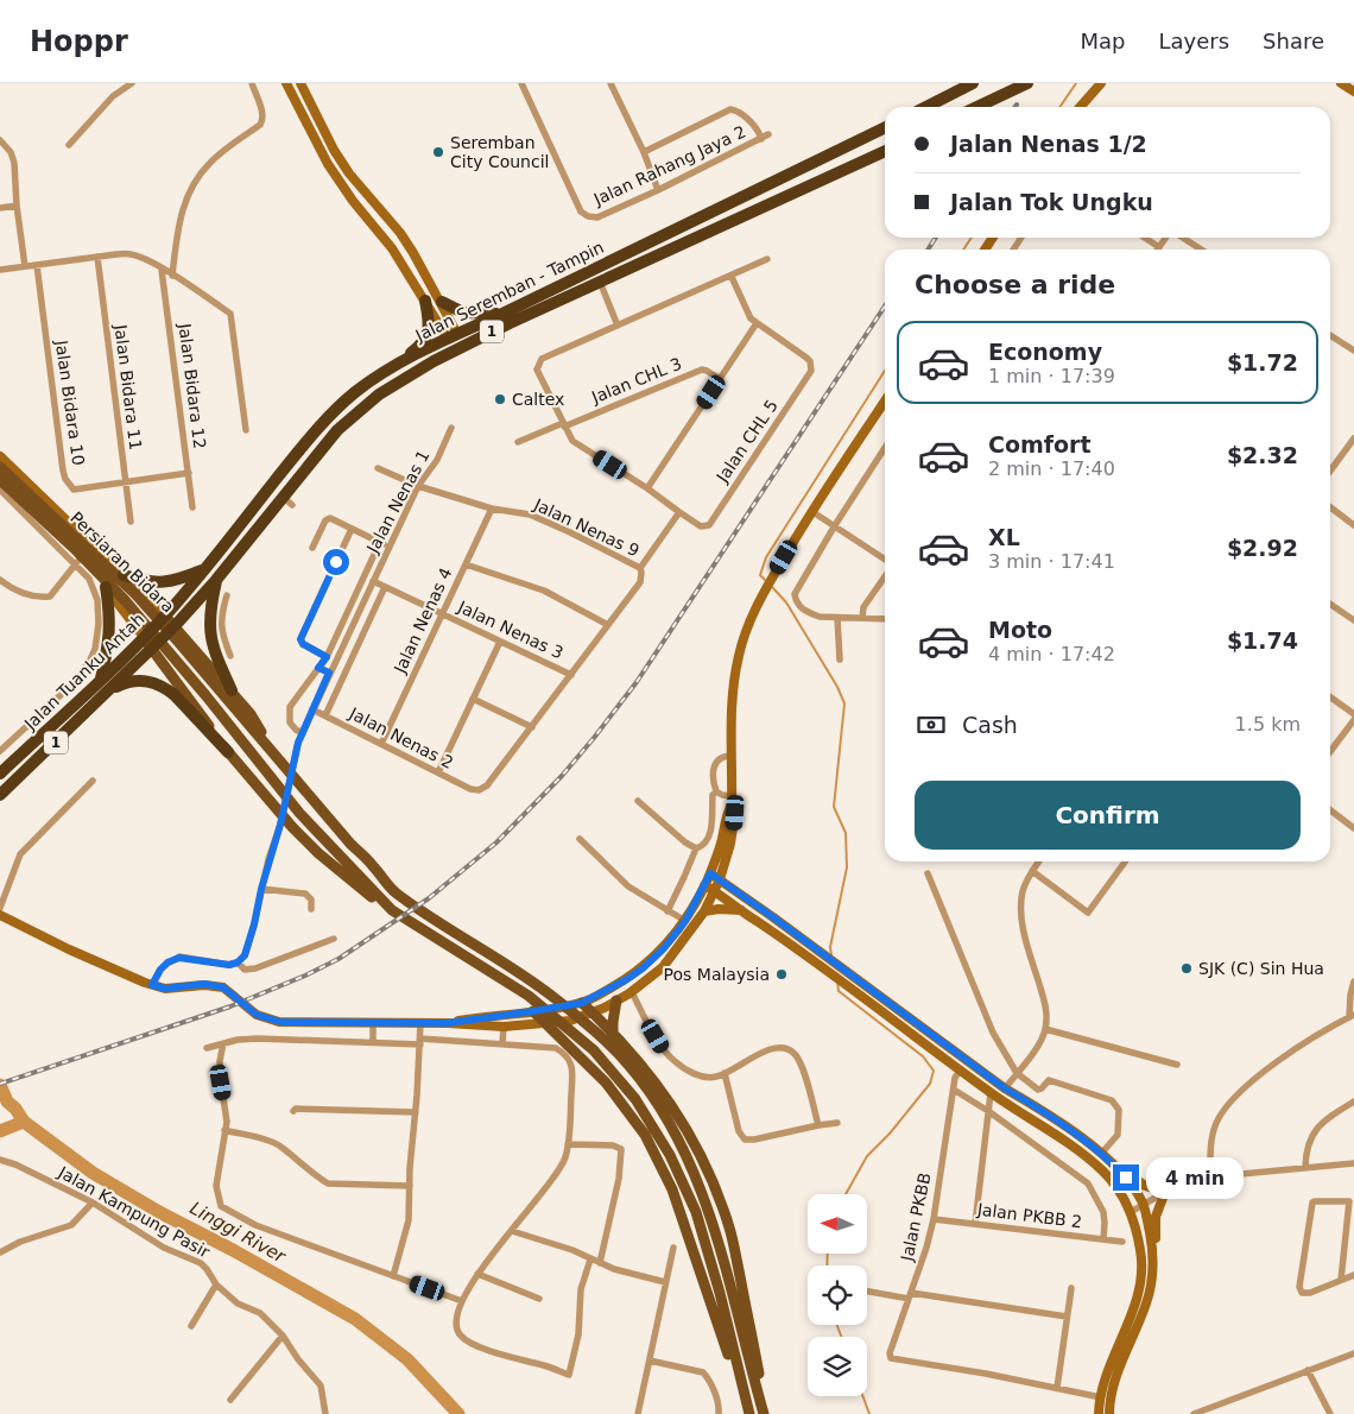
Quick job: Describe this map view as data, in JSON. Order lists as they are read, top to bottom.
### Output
{
  "streets": {
    "highway": ["Jalan Seremban - Tampin", "1", "Jalan Tuanku Antah"],
    "main road": ["Persiaran Bidara"],
    "street": [
      "Jalan Rahang Jaya 2",
      "Jalan CHL 3",
      "Jalan Bidara 12",
      "Jalan Bidara 11",
      "Jalan Bidara 10",
      "Jalan CHL 5",
      "Jalan Nenas 1",
      "Jalan Nenas 9",
      "Jalan Nenas 4",
      "Jalan Nenas 3",
      "Jalan Nenas 2",
      "Jalan Kampung Pasir",
      "Jalan PKBB 2",
      "Jalan PKBB"
    ]
  },
  "crossings": [
    ["Jalan Seremban - Tampin", "Persiaran Bidara"],
    ["Jalan Seremban - Tampin", "Jalan Tuanku Antah"],
    ["Jalan Bidara 11", "Jalan Bidara 10"],
    ["Jalan Nenas 1", "Jalan Nenas 9"],
    ["Jalan Nenas 1", "Jalan Nenas 3"],
    ["Jalan Nenas 1", "Jalan Nenas 2"],
    ["Jalan Nenas 9", "Jalan Nenas 4"],
    ["Jalan Nenas 9", "Jalan Nenas 3"],
    ["Jalan Nenas 9", "Jalan Nenas 2"],
    ["Persiaran Bidara", "Jalan Tuanku Antah"],
    ["Jalan Nenas 4", "Jalan Nenas 3"],
    ["Jalan Nenas 4", "Jalan Nenas 2"],
    ["Jalan PKBB 2", "Jalan PKBB"]
  ],
  "water": ["Linggi River"],
  "places": [
    "Seremban City Council",
    "Caltex",
    "SJK (C) Sin Hua",
    "Pos Malaysia"
  ],
  "north": "left",
  "page": {
    "header": "Hoppr",
    "nav": ["Map", "Layers", "Share"],
    "banner": ["Jalan Nenas 1/2", "Jalan Tok Ungku"],
    "heading": "Choose a ride",
    "list": [
      {
        "name": "Economy",
        "note": "1 min · 17:39",
        "value": "$1.72"
      },
      {
        "name": "Comfort",
        "note": "2 min · 17:40",
        "value": "$2.32"
      },
      {
        "name": "XL",
        "note": "3 min · 17:41",
        "value": "$2.92"
      },
      {
        "name": "Moto",
        "note": "4 min · 17:42",
        "value": "$1.74"
      }
    ],
    "pay": ["Cash", "1.5 km"],
    "buttons": "Confirm",
    "bubble": "4 min"
  }
}
